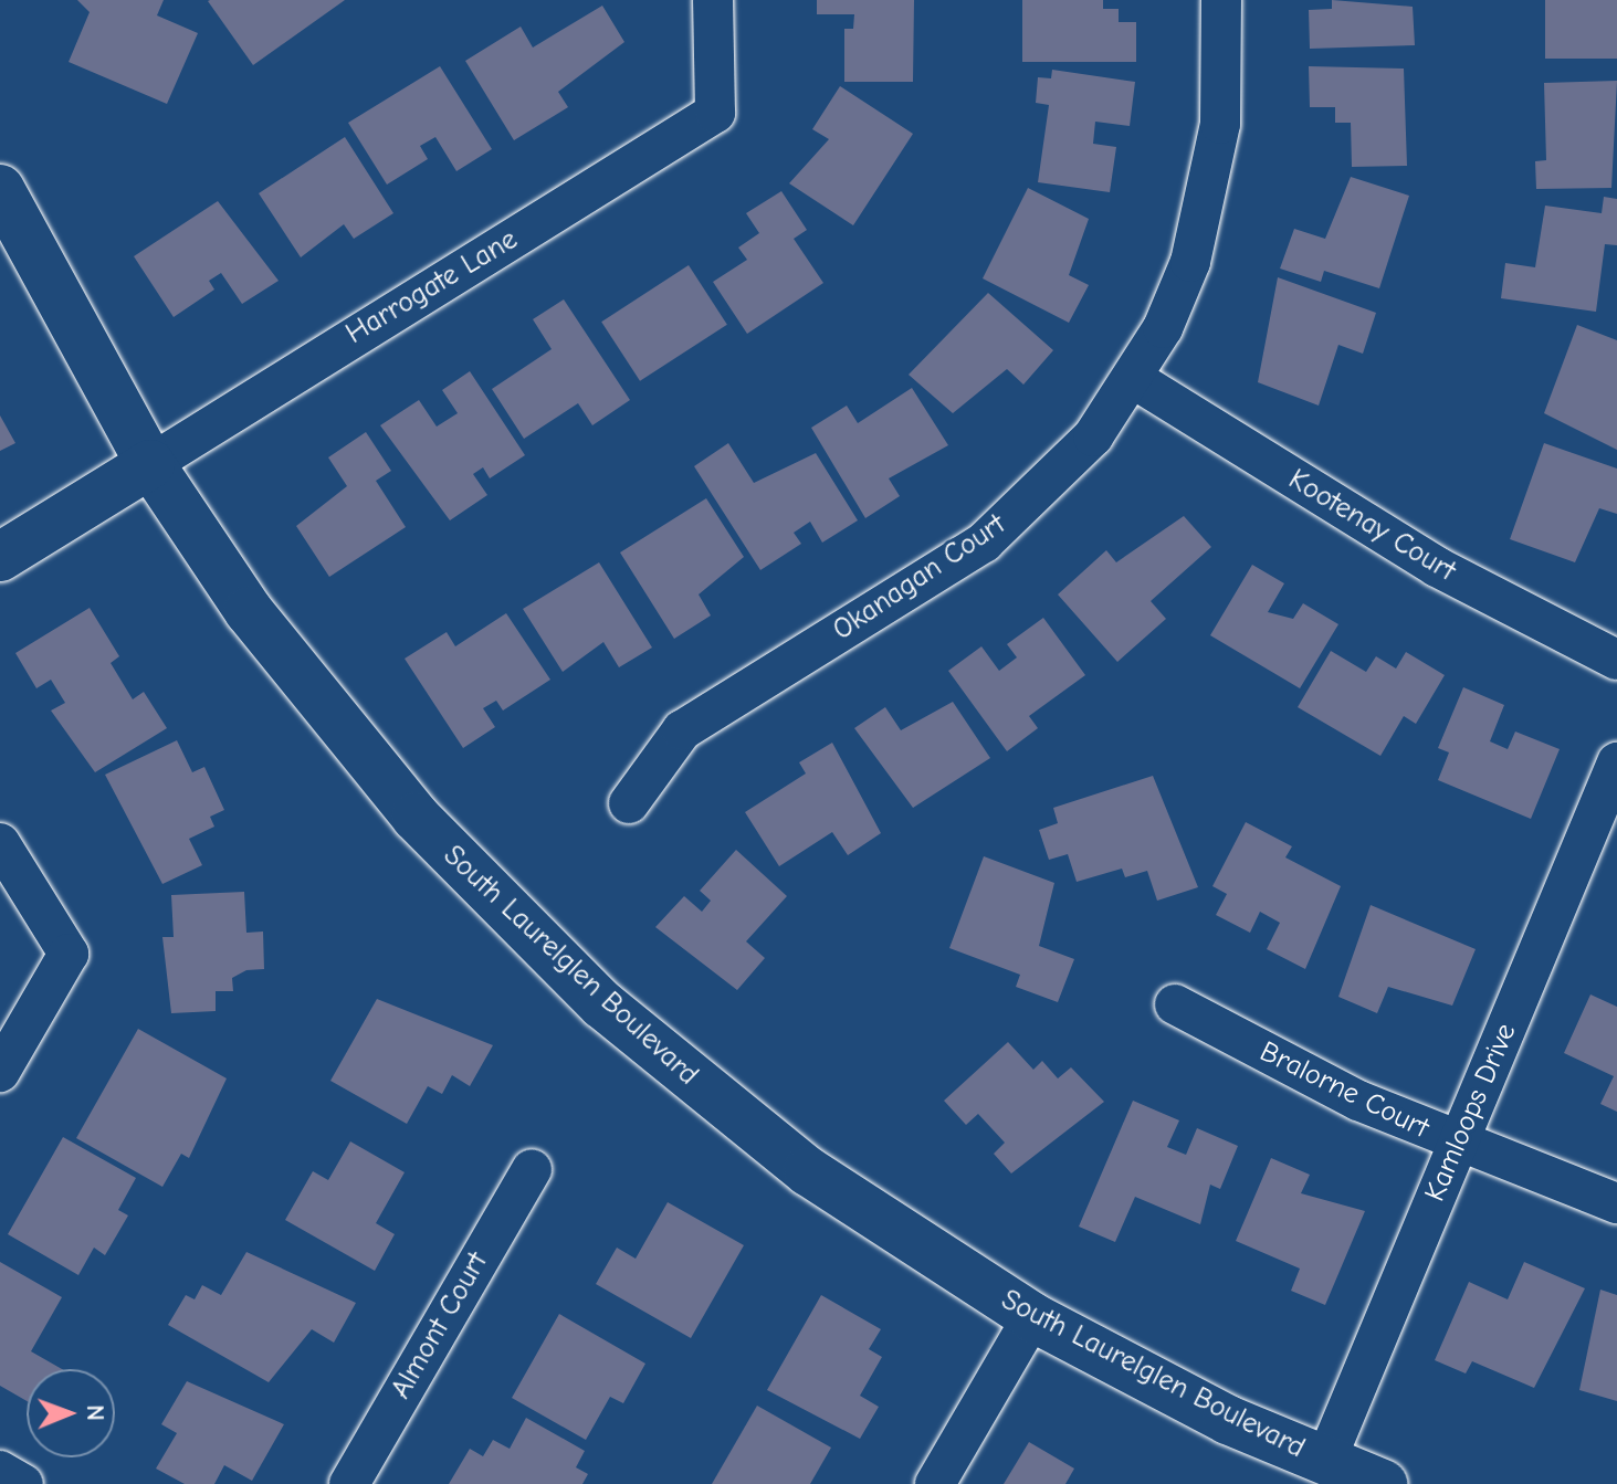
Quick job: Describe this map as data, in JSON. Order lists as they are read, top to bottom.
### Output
{
  "streets": {
    "street": [
      "Harrogate Lane",
      "Kootenay Court",
      "Okanagan Court",
      "South Laurelglen Boulevard",
      "Bralorne Court",
      "Kamloops Drive",
      "Almont Court"
    ]
  },
  "crossings": [
    ["Harrogate Lane", "South Laurelglen Boulevard"],
    ["Kootenay Court", "Okanagan Court"],
    ["South Laurelglen Boulevard", "Kamloops Drive"],
    ["Bralorne Court", "Kamloops Drive"]
  ],
  "north": "right"
}
